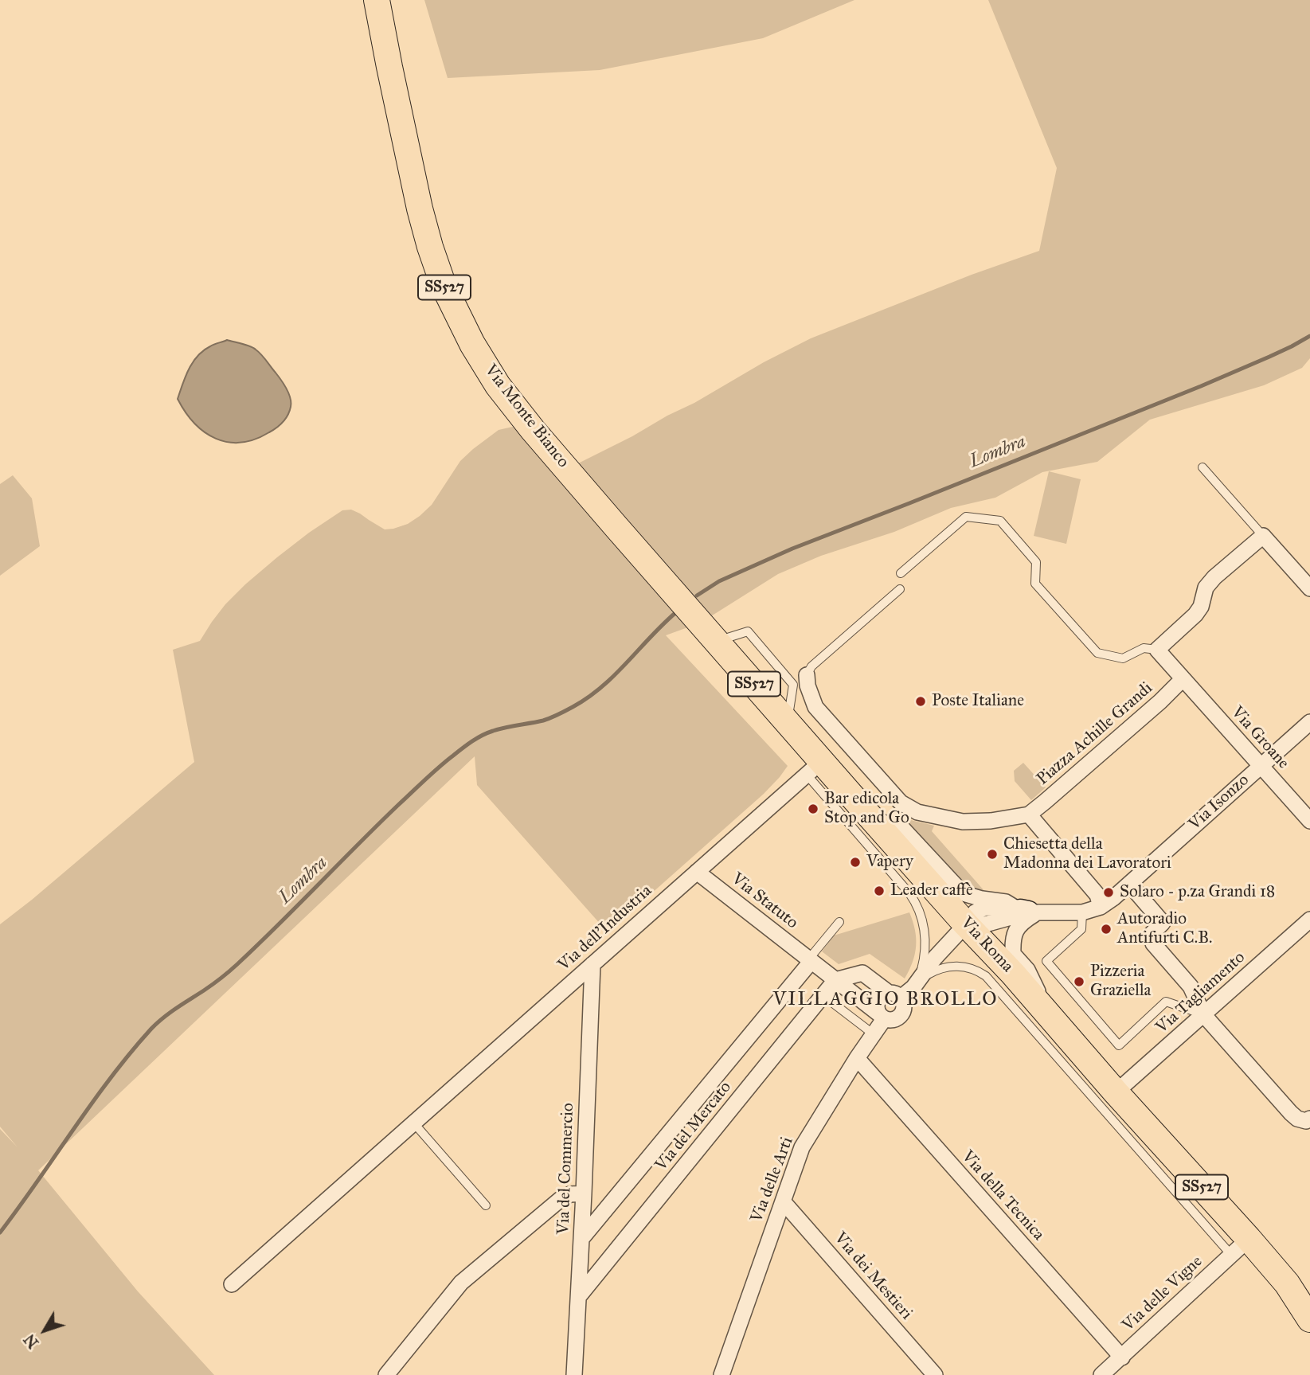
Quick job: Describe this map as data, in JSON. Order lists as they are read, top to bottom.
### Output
{
  "streets": {
    "main road": ["SS527", "Via Monte Bianco", "Via Roma"],
    "street": [
      "Piazza Achille Grandi",
      "Via Groane",
      "Via Isonzo",
      "Via Statuto",
      "Via dell'Industria",
      "Via Tagliamento",
      "Via del Mercato",
      "Via del Commercio",
      "Via delle Arti",
      "Via della Tecnica",
      "Via dei Mestieri",
      "Via delle Vigne"
    ]
  },
  "crossings": [
    ["Via Monte Bianco", "Via Roma"],
    ["Piazza Achille Grandi", "Via Groane"],
    ["Via Groane", "Via Isonzo"],
    ["Via Isonzo", "Via Roma"],
    ["Via Statuto", "Via dell'Industria"],
    ["Via Statuto", "Via del Mercato"],
    ["Via Statuto", "Via delle Arti"],
    ["Via dell'Industria", "Via Roma"],
    ["Via dell'Industria", "Via del Commercio"],
    ["Via Roma", "Via Tagliamento"],
    ["Via Roma", "Via delle Vigne"],
    ["Via del Mercato", "Via del Commercio"],
    ["Via delle Arti", "Via della Tecnica"],
    ["Via delle Arti", "Via dei Mestieri"],
    ["Via della Tecnica", "Via delle Vigne"]
  ],
  "districts": ["VILLAGGIO BROLLO"],
  "water": ["Lombra"],
  "places": [
    "Poste Italiane",
    "Bar edicola Stop and Go",
    "Chiesetta della Madonna dei Lavoratori",
    "Vapery",
    "Leader caffè",
    "Solaro - p.za Grandi 18",
    "Autoradio Antifurti C.B.",
    "Pizzeria Graziella"
  ],
  "north": "bottom left"
}
